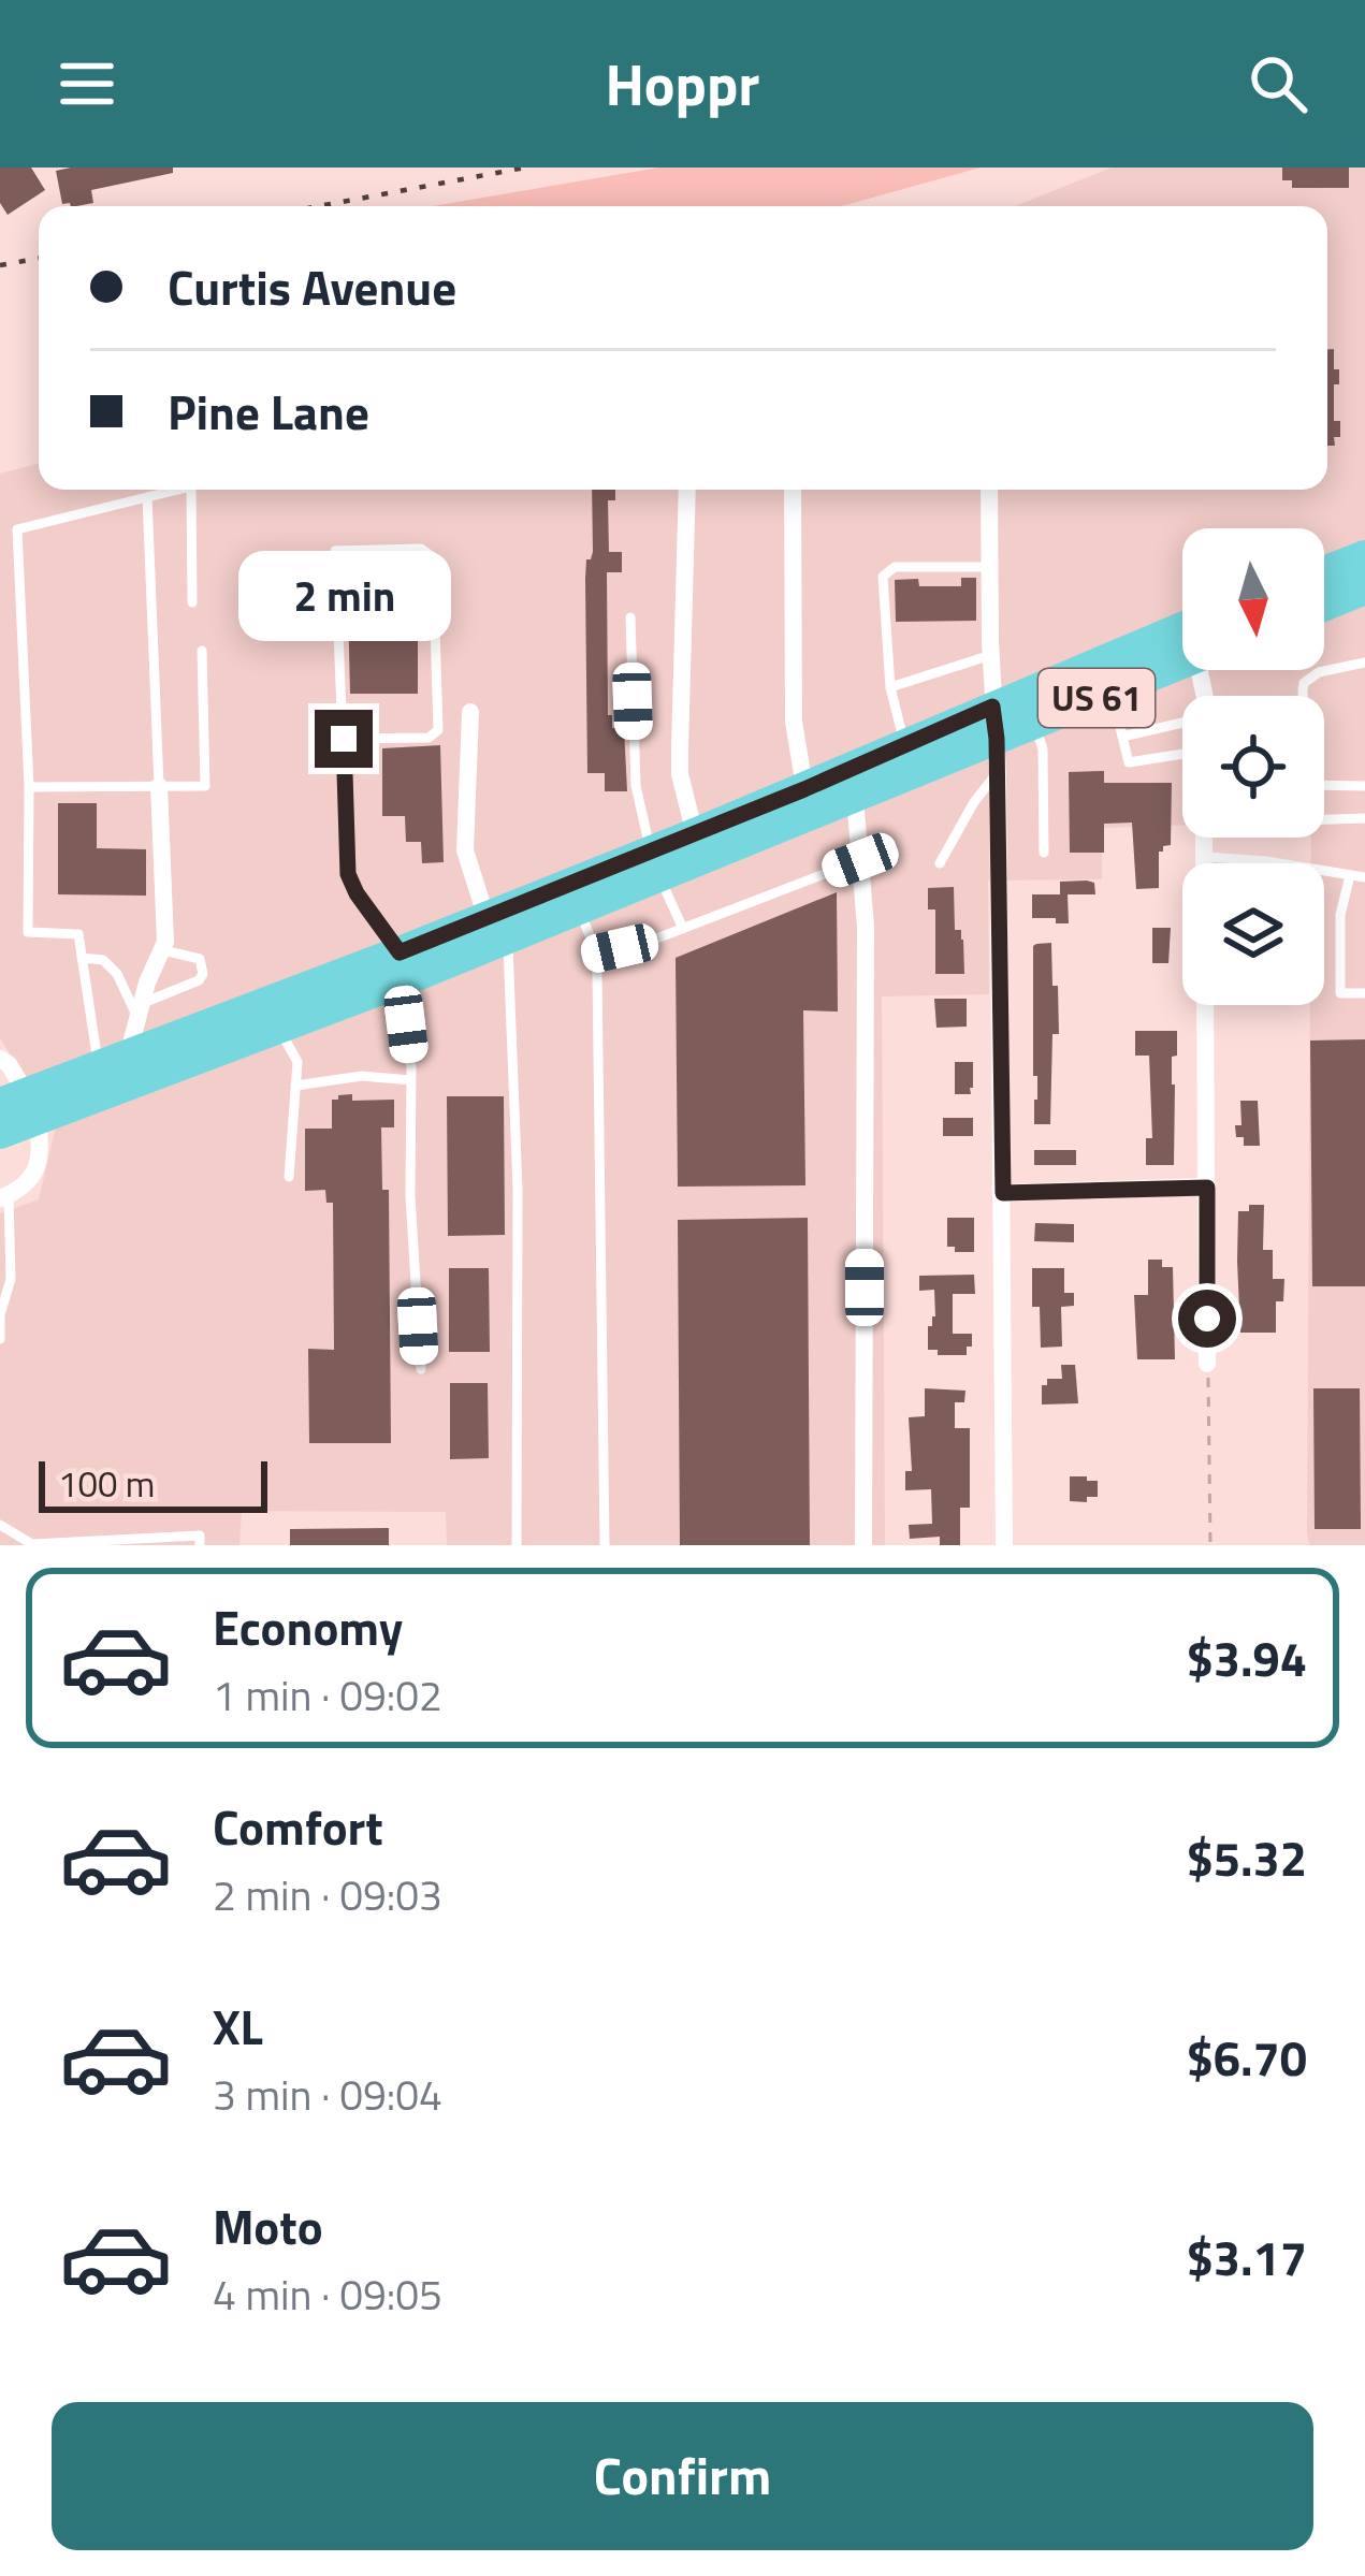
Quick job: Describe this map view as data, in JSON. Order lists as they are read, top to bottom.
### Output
{
  "streets": {
    "highway": ["US 61"]
  },
  "scale_bar": "100 m",
  "north": "bottom",
  "page": {
    "header": "Hoppr",
    "banner": ["Curtis Avenue", "Pine Lane"],
    "bubble": "2 min",
    "scale": "100 m",
    "list": [
      {
        "name": "Economy",
        "note": "1 min · 09:02",
        "value": "$3.94"
      },
      {
        "name": "Comfort",
        "note": "2 min · 09:03",
        "value": "$5.32"
      },
      {
        "name": "XL",
        "note": "3 min · 09:04",
        "value": "$6.70"
      },
      {
        "name": "Moto",
        "note": "4 min · 09:05",
        "value": "$3.17"
      }
    ],
    "buttons": "Confirm"
  }
}
